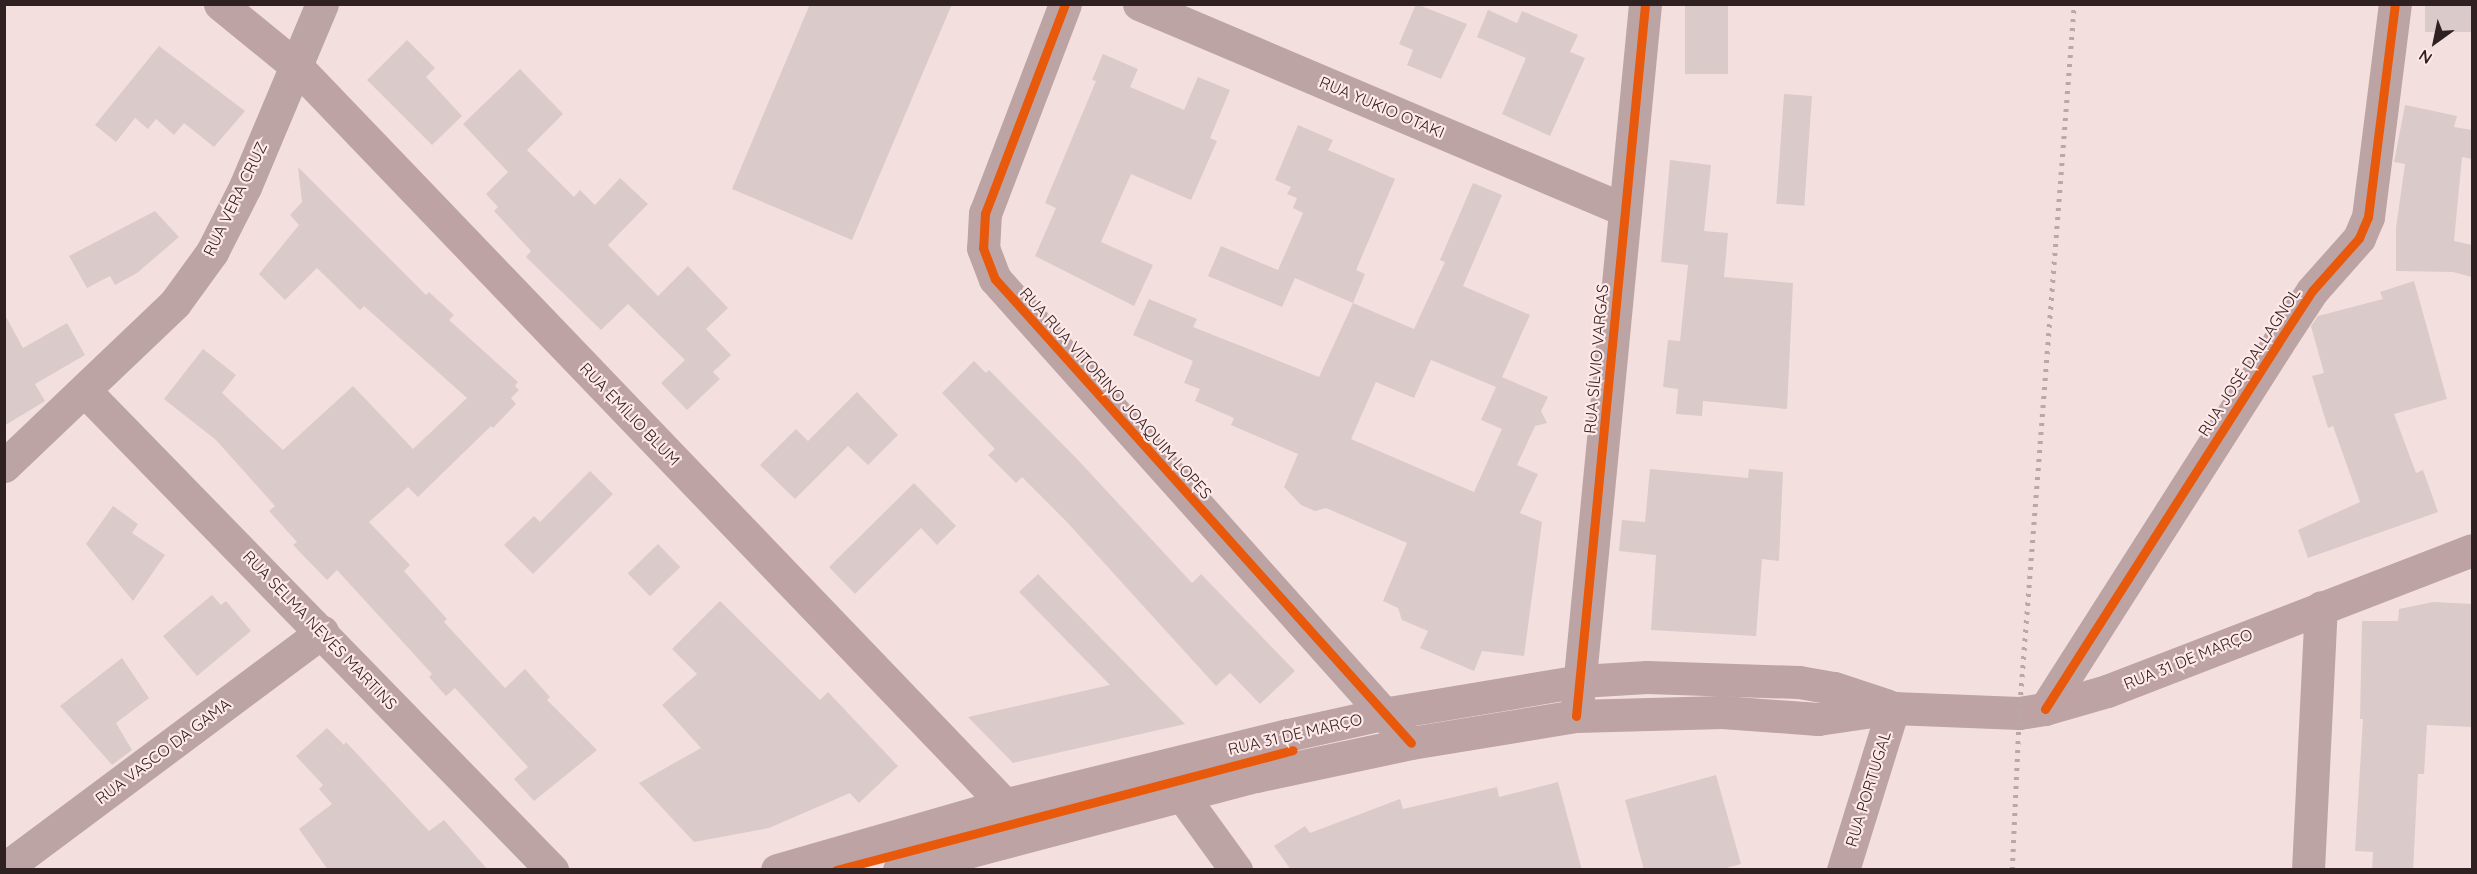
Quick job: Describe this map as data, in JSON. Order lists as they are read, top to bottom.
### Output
{
  "streets": {
    "main road": ["RUA EMÍLIO BLUM", "RUA 31 DE MARÇO", "RUA PORTUGAL"],
    "street": [
      "RUA YUKIO OTAKI",
      "RUA VERA CRUZ",
      "RUA SÍLVIO VARGAS",
      "RUA JOSÉ DALLAGNOL",
      "RUA RUA VITORINO JOAQUIM LOPES",
      "RUA SELMA NEVES MARTINS",
      "RUA VASCO DA GAMA"
    ]
  },
  "crossings": [
    ["RUA YUKIO OTAKI", "RUA SÍLVIO VARGAS"],
    ["RUA VERA CRUZ", "RUA EMÍLIO BLUM"],
    ["RUA VERA CRUZ", "RUA SELMA NEVES MARTINS"],
    ["RUA SÍLVIO VARGAS", "RUA 31 DE MARÇO"],
    ["RUA JOSÉ DALLAGNOL", "RUA 31 DE MARÇO"],
    ["RUA RUA VITORINO JOAQUIM LOPES", "RUA 31 DE MARÇO"],
    ["RUA EMÍLIO BLUM", "RUA 31 DE MARÇO"],
    ["RUA SELMA NEVES MARTINS", "RUA VASCO DA GAMA"],
    ["RUA 31 DE MARÇO", "RUA PORTUGAL"]
  ],
  "north": "bottom left"
}
